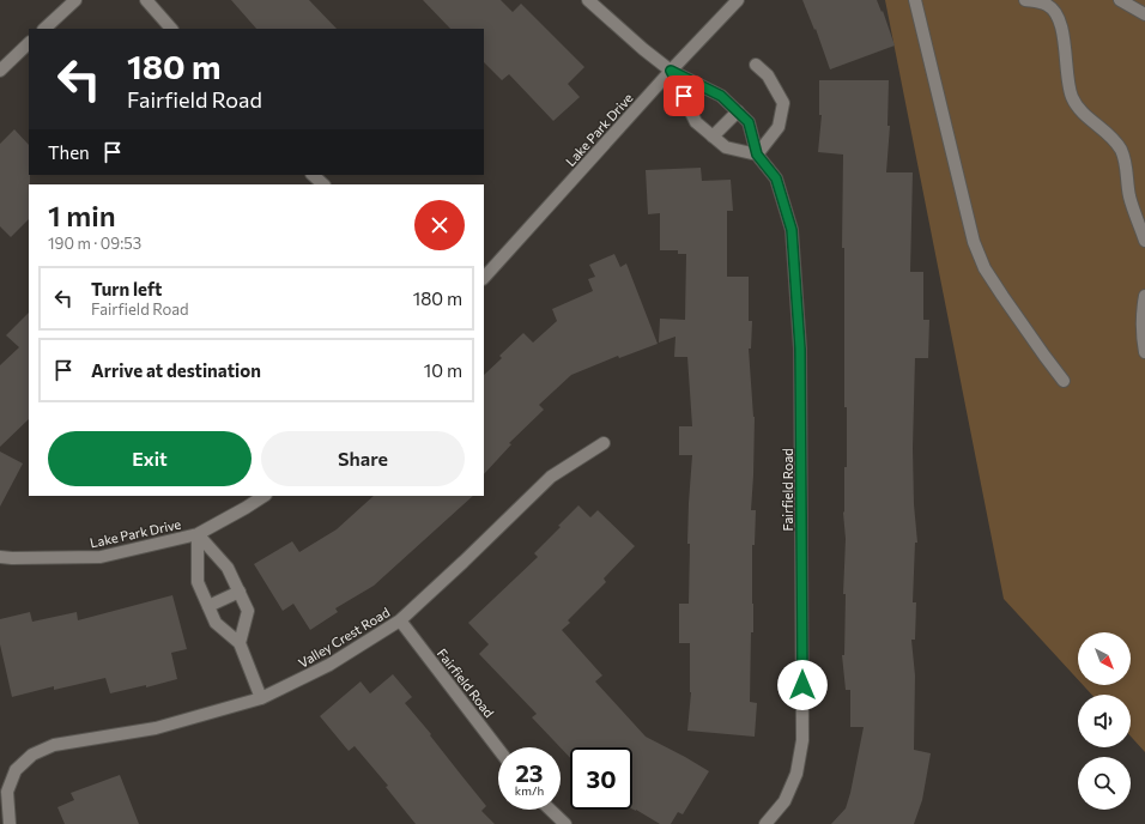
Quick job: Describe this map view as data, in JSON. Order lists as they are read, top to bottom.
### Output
{
  "streets": {
    "street": ["Lake Park Drive", "Fairfield Road", "Valley Crest Road"]
  },
  "crossings": [
    ["Lake Park Drive", "Fairfield Road"],
    ["Fairfield Road", "Valley Crest Road"]
  ],
  "north": "bottom right",
  "page": {
    "turn": ["180 m", "Fairfield Road"],
    "then": "Then",
    "heading": ["1 min", "190 m · 09:53"],
    "list": [
      {
        "name": "Turn left",
        "note": "Fairfield Road",
        "value": "180 m"
      },
      {
        "name": "Arrive at destination",
        "value": "10 m"
      }
    ],
    "buttons": ["Exit", "Share"],
    "speed": "23 km/h",
    "limit": "30"
  }
}
